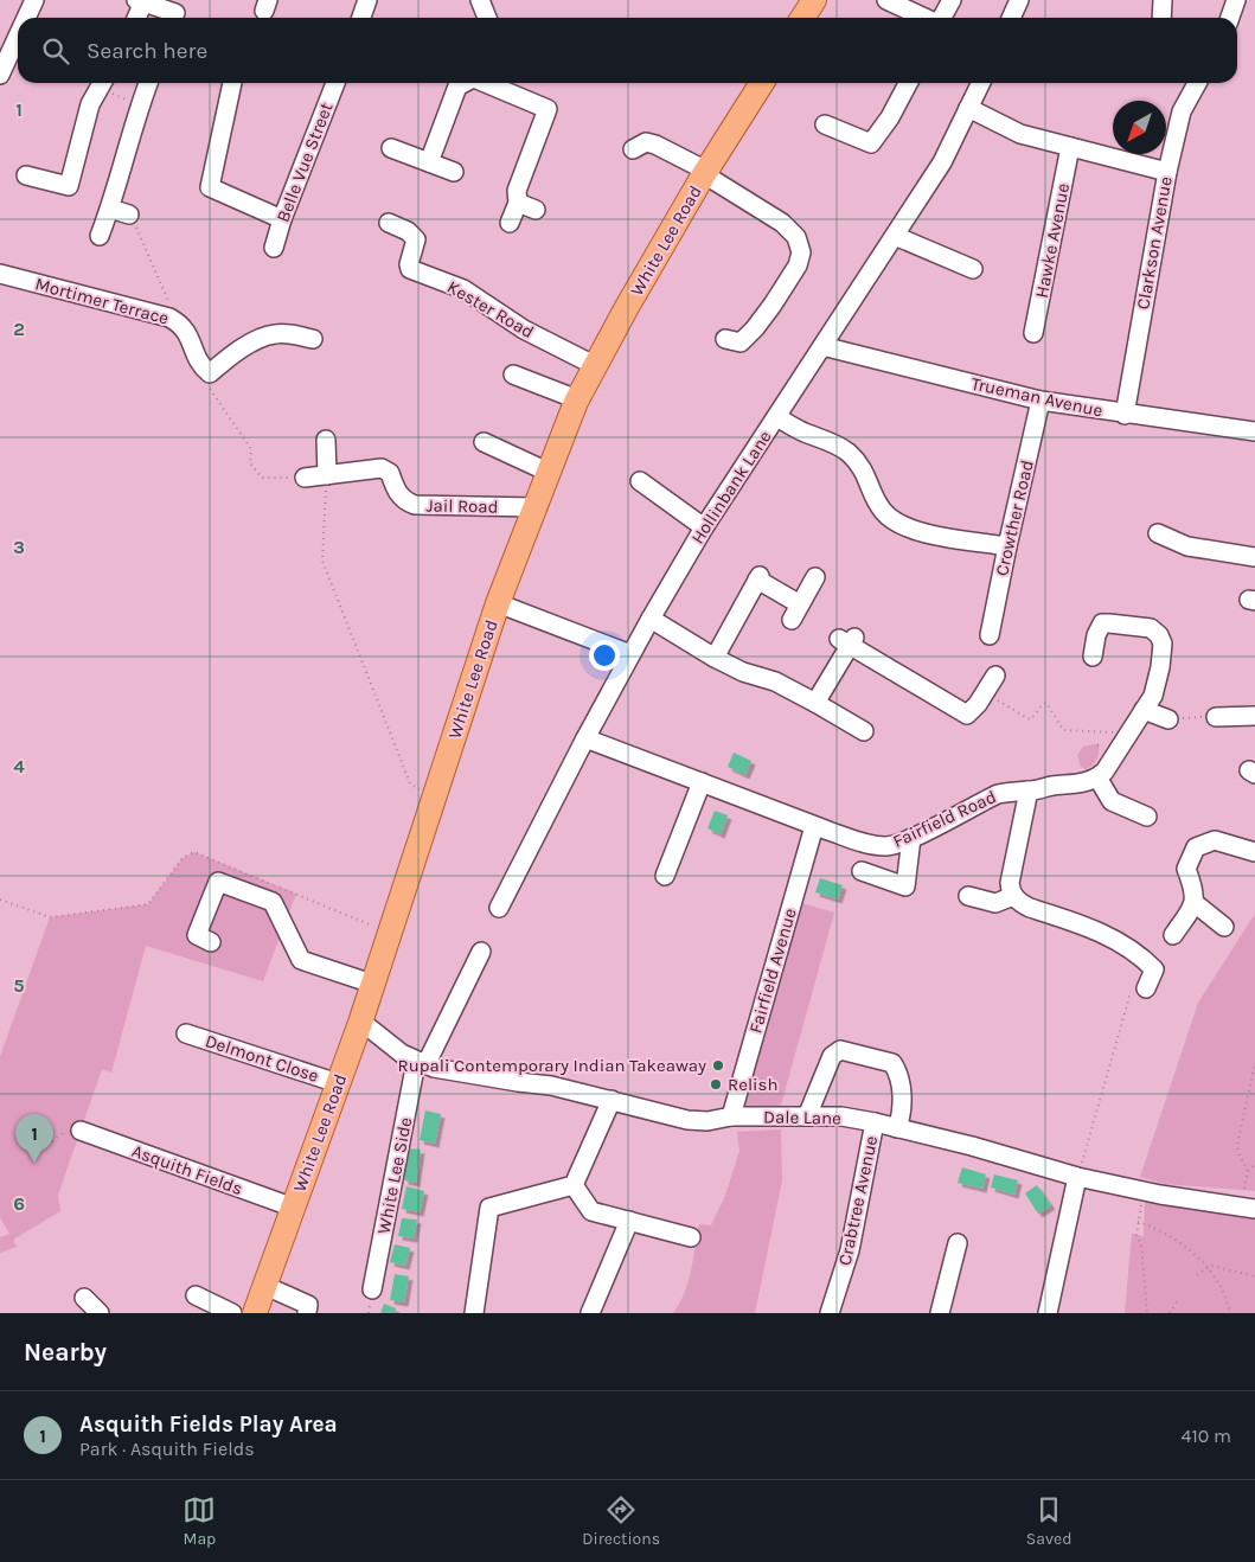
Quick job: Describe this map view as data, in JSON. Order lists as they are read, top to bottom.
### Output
{
  "streets": {
    "main road": ["White Lee Road"],
    "street": [
      "Belle Vue Street",
      "Hawke Avenue",
      "Clarkson Avenue",
      "Mortimer Terrace",
      "Kester Road",
      "Trueman Avenue",
      "Hollinbank Lane",
      "Jail Road",
      "Crowther Road",
      "Fairfield Road",
      "Fairfield Avenue",
      "Delmont Close",
      "Dale Lane",
      "Asquith Fields",
      "White Lee Side",
      "Crabtree Avenue"
    ]
  },
  "crossings": [
    ["White Lee Road", "Kester Road"],
    ["White Lee Road", "Jail Road"],
    ["White Lee Road", "Delmont Close"],
    ["White Lee Road", "Dale Lane"],
    ["White Lee Road", "Asquith Fields"],
    ["Clarkson Avenue", "Trueman Avenue"],
    ["Trueman Avenue", "Hollinbank Lane"],
    ["Trueman Avenue", "Crowther Road"],
    ["Hollinbank Lane", "Fairfield Road"],
    ["Fairfield Road", "Fairfield Avenue"],
    ["Fairfield Avenue", "Dale Lane"],
    ["Dale Lane", "White Lee Side"],
    ["Dale Lane", "Crabtree Avenue"]
  ],
  "places": ["Rupali Contemporary Indian Takeaway", "Relish"],
  "north": "bottom left",
  "page": {
    "search": "Search here",
    "pins": "1",
    "heading": "Nearby",
    "list": [
      {
        "mark": "1",
        "name": "Asquith Fields Play Area",
        "note": "Park · Asquith Fields",
        "value": "410 m"
      }
    ],
    "nav": ["Map", "Directions", "Saved"]
  },
  "grid": {
    "rows": [
      "1",
      "2",
      "3",
      "4",
      "5",
      "6"
    ]
  }
}
